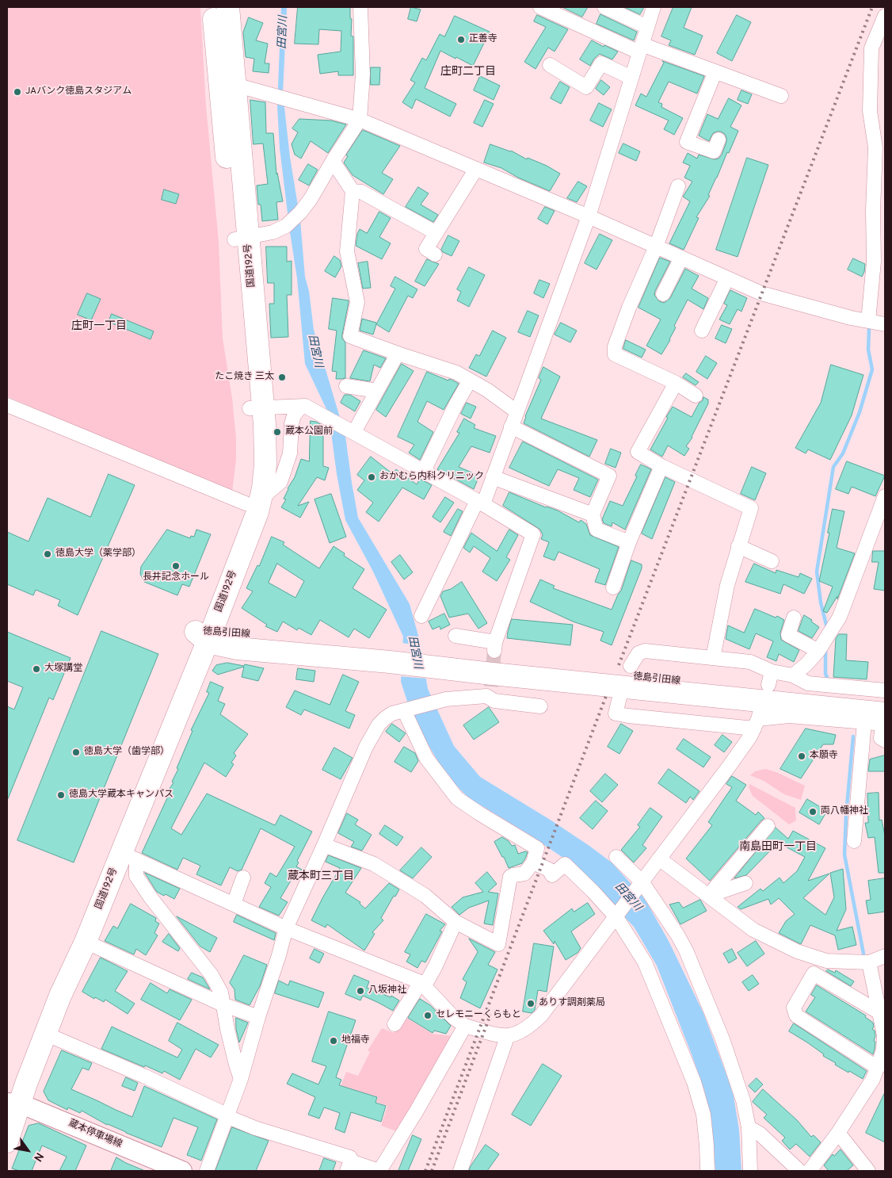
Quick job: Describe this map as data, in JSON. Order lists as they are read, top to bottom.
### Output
{
  "streets": {
    "main road": ["国道192号", "徳島引田線", "蔵本停車場線"]
  },
  "crossings": [
    ["国道192号", "徳島引田線"],
    ["国道192号", "蔵本停車場線"]
  ],
  "districts": [
    "庄町二丁目",
    "庄町一丁目",
    "南島田町一丁目",
    "蔵本町三丁目"
  ],
  "water": ["田宮川"],
  "places": [
    "正善寺",
    "JAバンク徳島スタジアム",
    "たこ焼き 三太",
    "蔵本公園前",
    "おかむら内科クリニック",
    "徳島大学（薬学部）",
    "長井記念ホール",
    "大塚講堂",
    "徳島大学（歯学部）",
    "本願寺",
    "徳島大学蔵本キャンパス",
    "両八幡神社",
    "八坂神社",
    "ありす調剤薬局",
    "セレモニーくらもと",
    "地福寺"
  ],
  "north": "bottom right"
}
